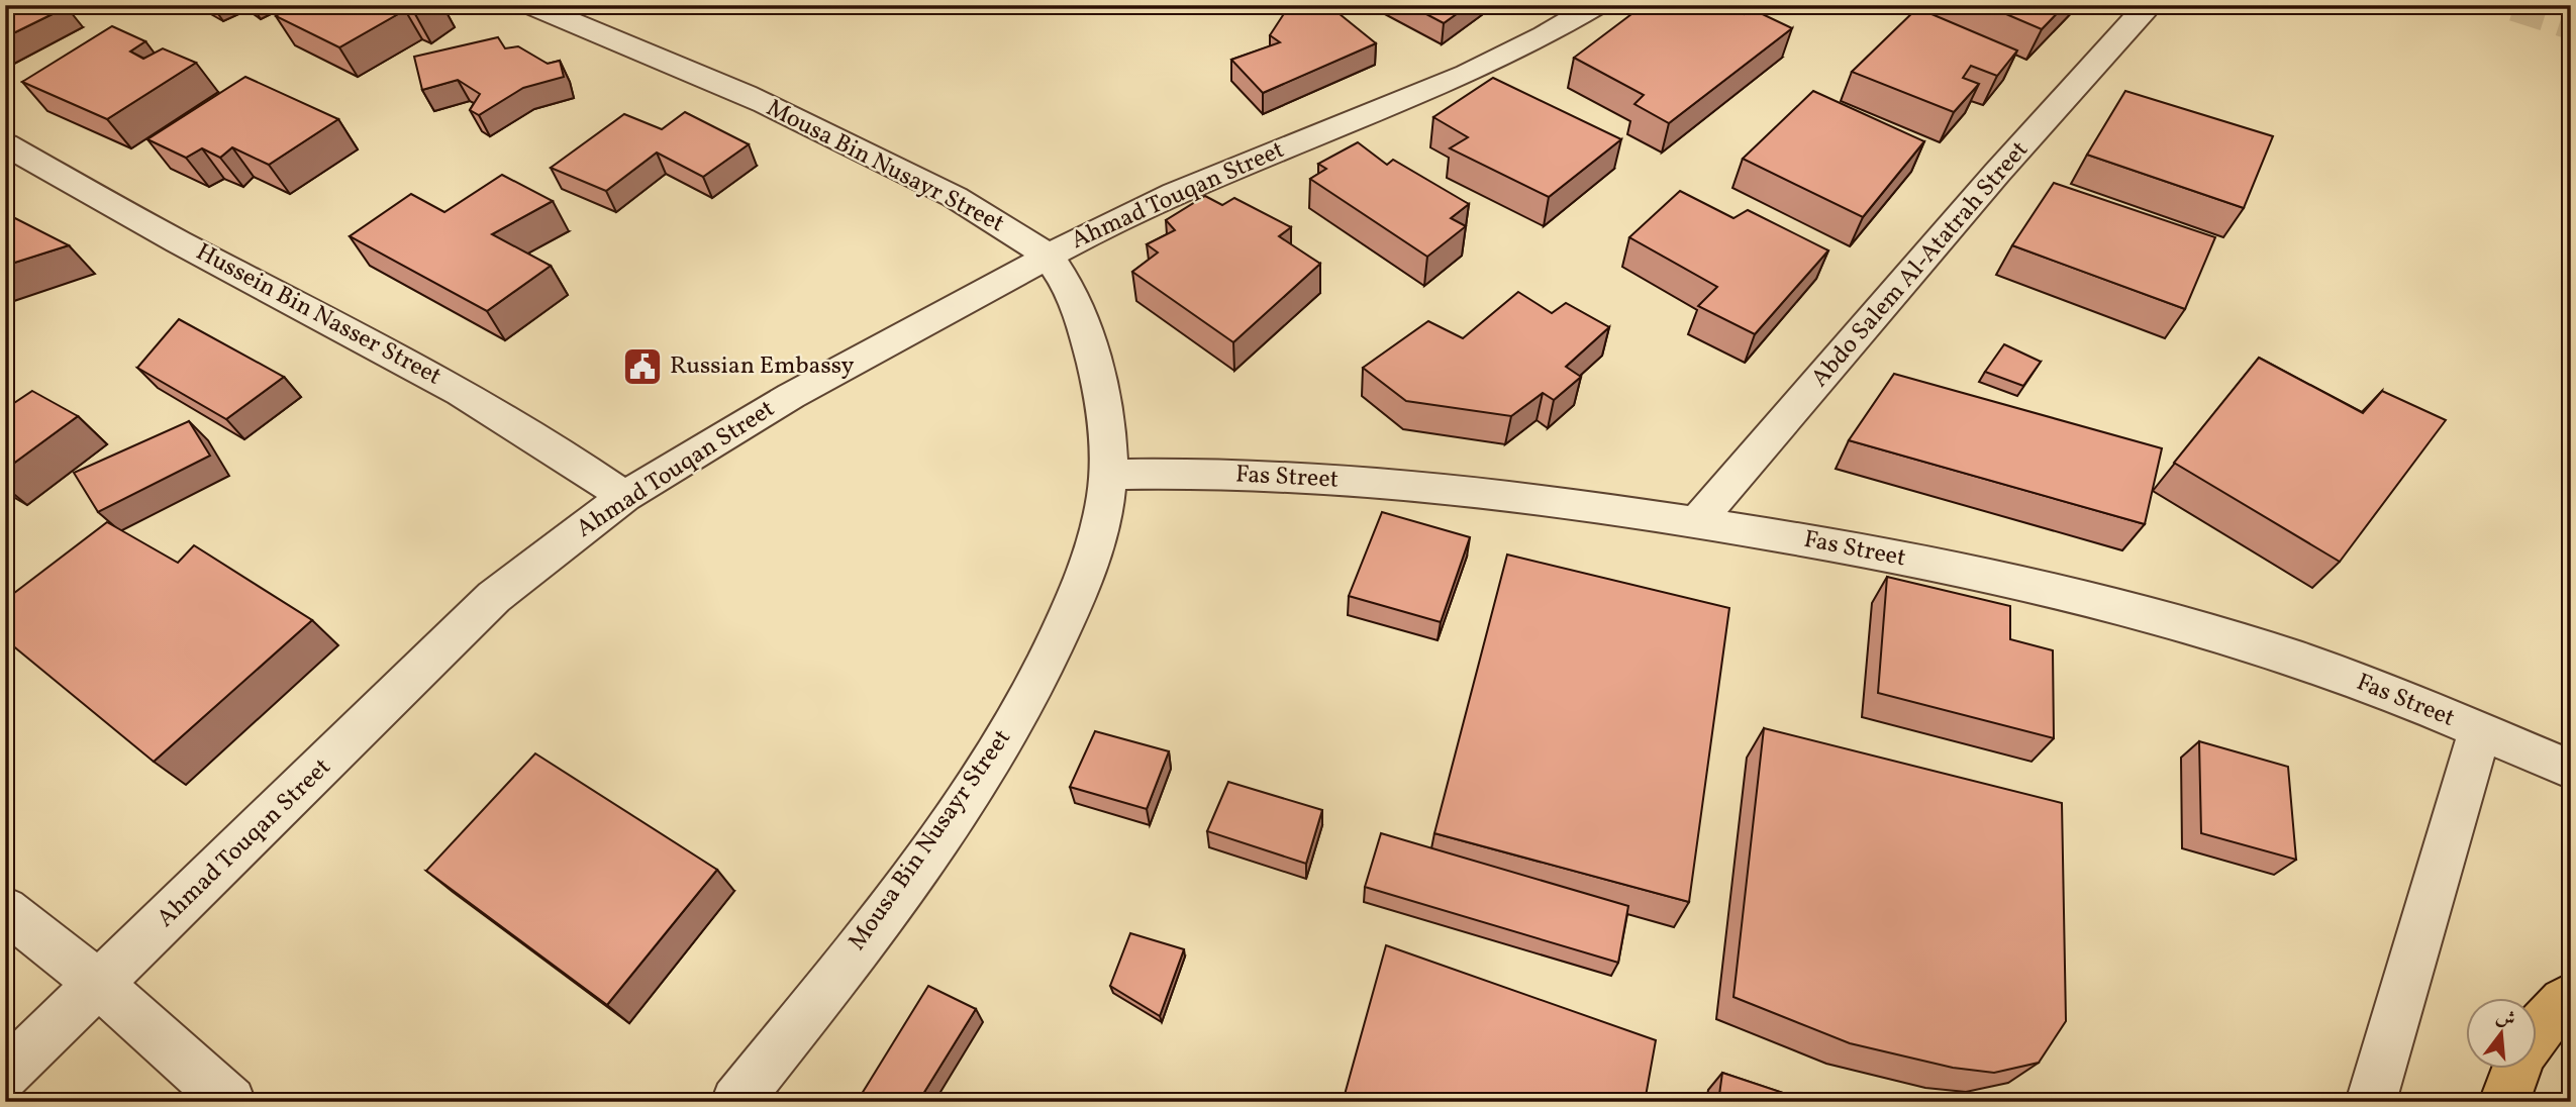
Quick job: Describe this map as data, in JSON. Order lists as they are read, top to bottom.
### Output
{
  "streets": {
    "street": [
      "Mousa Bin Nusayr Street",
      "Ahmad Touqan Street",
      "Abdo Salem Al-Atatrah Street",
      "Hussein Bin Nasser Street",
      "Fas Street"
    ]
  },
  "crossings": [
    ["Mousa Bin Nusayr Street", "Ahmad Touqan Street"],
    ["Mousa Bin Nusayr Street", "Fas Street"],
    ["Ahmad Touqan Street", "Hussein Bin Nasser Street"],
    ["Abdo Salem Al-Atatrah Street", "Fas Street"]
  ],
  "places": {
    "public building": ["Russian Embassy"]
  },
  "north": "top"
}
